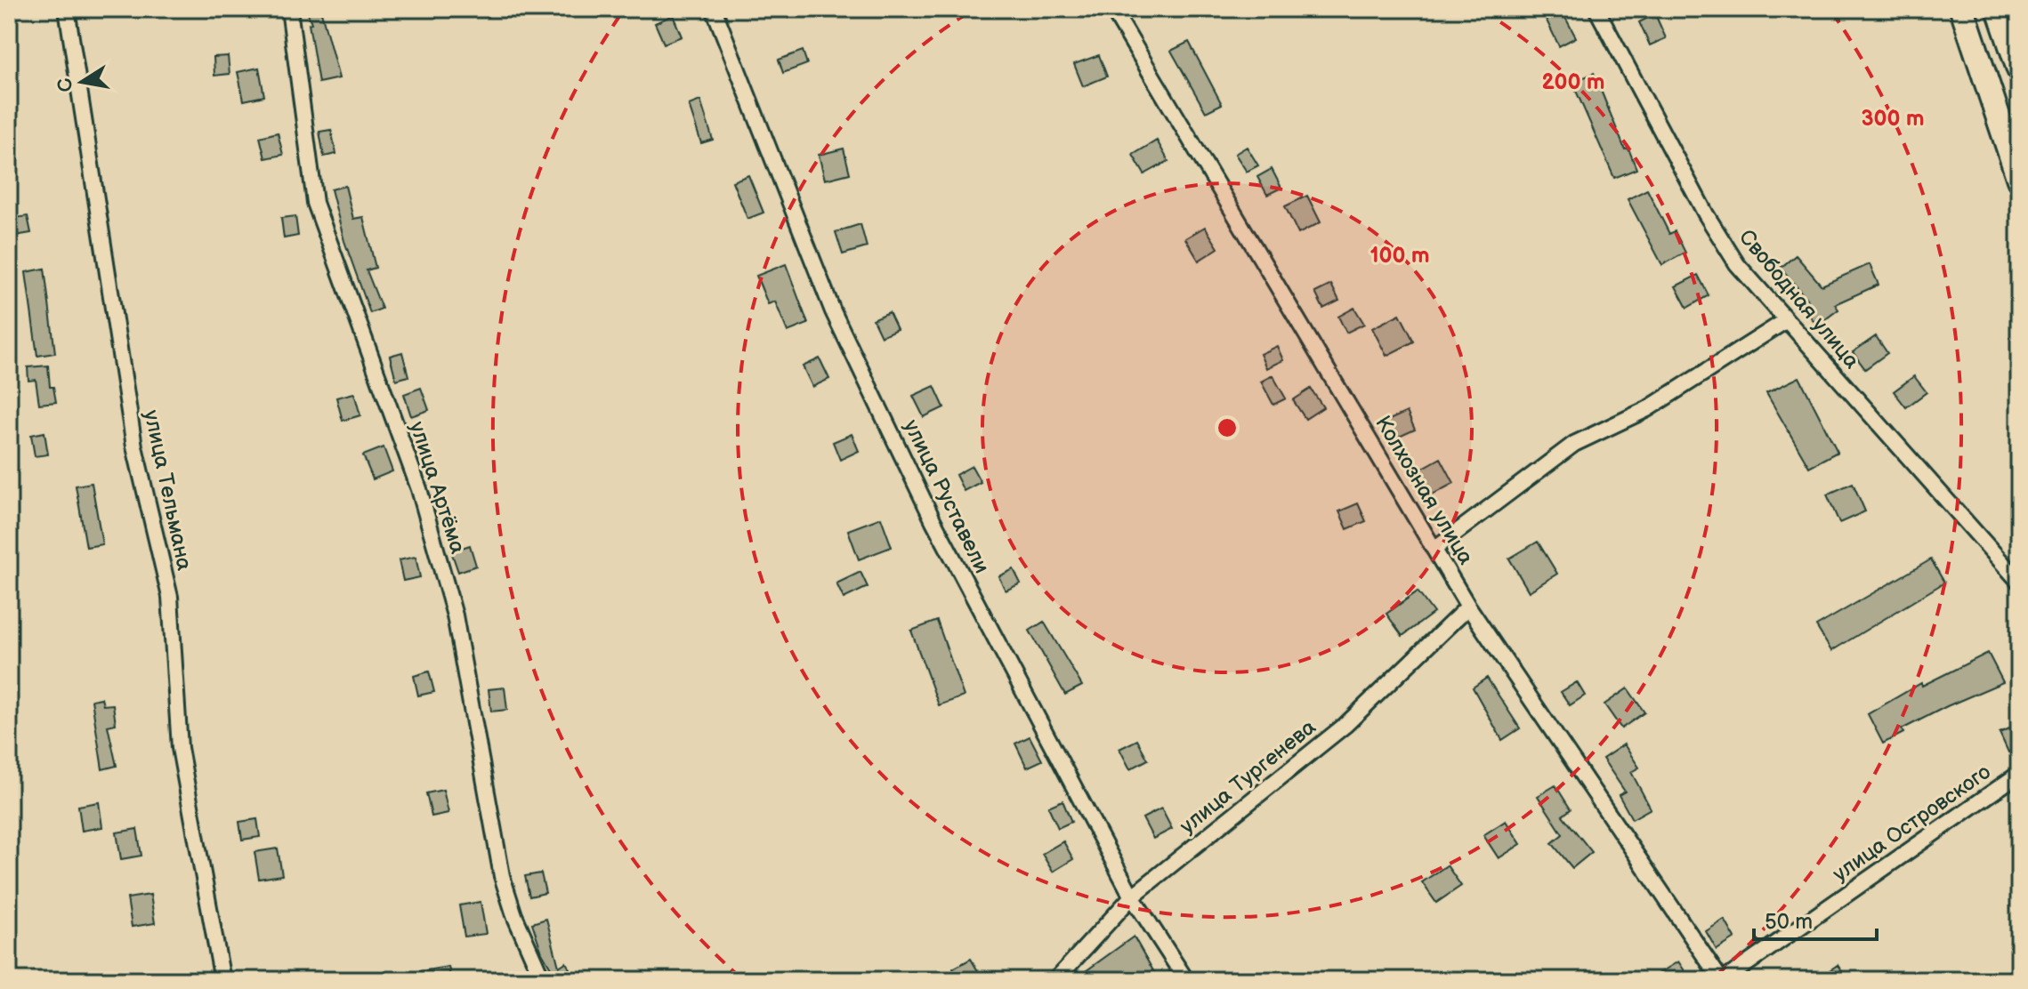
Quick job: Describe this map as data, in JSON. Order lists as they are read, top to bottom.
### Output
{
  "streets": {
    "street": [
      "Свободная улица",
      "улица Артёма",
      "улица Тельмана",
      "Колхозная улица",
      "улица Руставели",
      "улица Тургенева",
      "улица Островского"
    ]
  },
  "crossings": [
    ["Колхозная улица", "улица Тургенева"],
    ["Колхозная улица", "улица Островского"],
    ["улица Руставели", "улица Тургенева"]
  ],
  "scale_bar": "50 m",
  "north": "left",
  "rings": ["200 m", "300 m", "100 m"]
}
